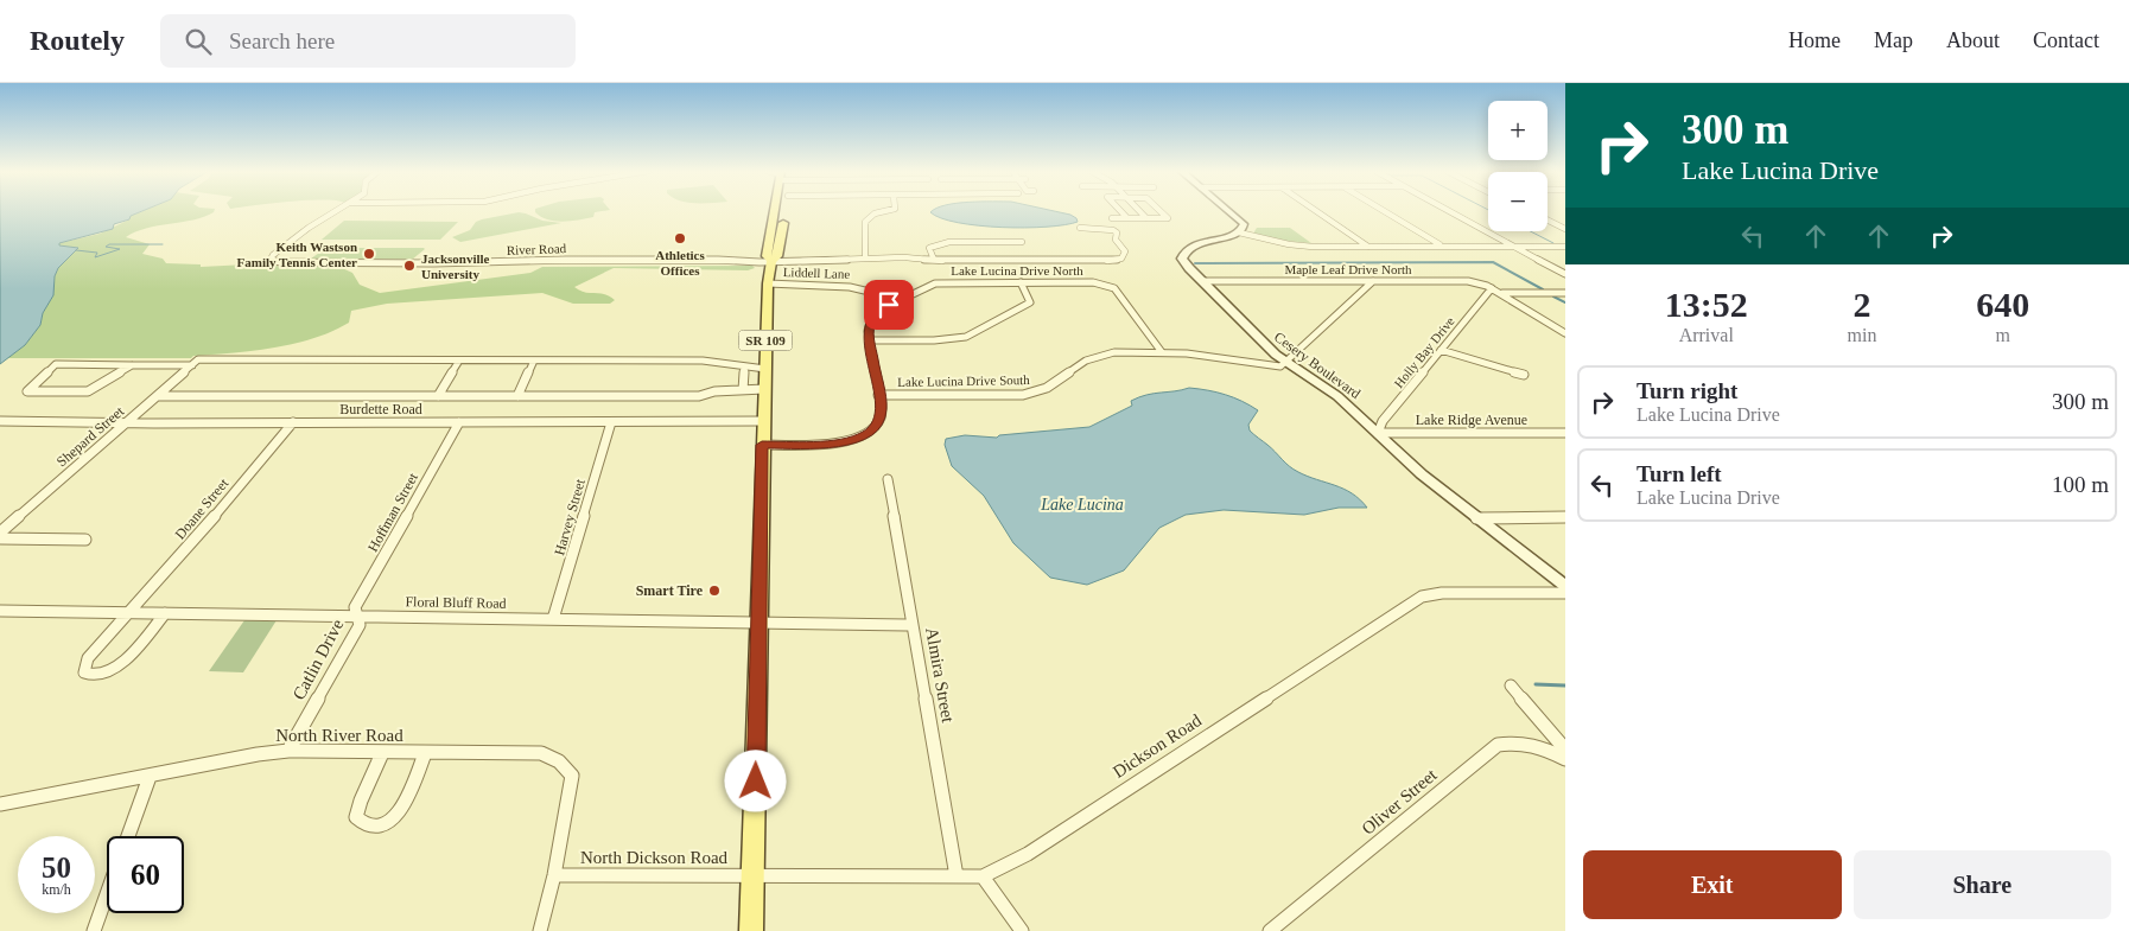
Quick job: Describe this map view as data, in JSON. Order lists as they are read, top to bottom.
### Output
{
  "streets": {
    "main road": ["SR 109", "Cesery Boulevard"],
    "street": [
      "River Road",
      "Maple Leaf Drive North",
      "Lake Lucina Drive North",
      "Liddell Lane",
      "Holly Bay Drive",
      "Lake Lucina Drive South",
      "Burdette Road",
      "Lake Ridge Avenue",
      "Shepard Street",
      "Doane Street",
      "Hoffman Street",
      "Harvey Street",
      "Floral Bluff Road",
      "Catlin Drive",
      "Almira Street",
      "North River Road",
      "Dickson Road",
      "Oliver Street",
      "North Dickson Road"
    ]
  },
  "crossings": [
    ["River Road", "SR 109"],
    ["Maple Leaf Drive North", "Holly Bay Drive"],
    ["Maple Leaf Drive North", "Cesery Boulevard"],
    ["Lake Lucina Drive North", "Liddell Lane"],
    ["Lake Lucina Drive North", "Lake Lucina Drive South"],
    ["Liddell Lane", "SR 109"],
    ["SR 109", "Burdette Road"],
    ["SR 109", "Floral Bluff Road"],
    ["SR 109", "Dickson Road"],
    ["SR 109", "North Dickson Road"],
    ["Holly Bay Drive", "Cesery Boulevard"],
    ["Holly Bay Drive", "Lake Ridge Avenue"],
    ["Cesery Boulevard", "Lake Lucina Drive South"],
    ["Cesery Boulevard", "Lake Ridge Avenue"],
    ["Burdette Road", "Shepard Street"],
    ["Burdette Road", "Doane Street"],
    ["Burdette Road", "Hoffman Street"],
    ["Burdette Road", "Harvey Street"],
    ["Doane Street", "Floral Bluff Road"],
    ["Hoffman Street", "Floral Bluff Road"],
    ["Hoffman Street", "Catlin Drive"],
    ["Harvey Street", "Floral Bluff Road"],
    ["Floral Bluff Road", "Catlin Drive"],
    ["Floral Bluff Road", "Almira Street"],
    ["Catlin Drive", "North River Road"],
    ["Almira Street", "Dickson Road"],
    ["North River Road", "North Dickson Road"],
    ["Dickson Road", "North Dickson Road"]
  ],
  "water": ["Lake Lucina"],
  "places": [
    "Athletics Offices",
    "Keith Wastson Family Tennis Center",
    "Jacksonville University",
    "Smart Tire"
  ],
  "page": {
    "header": "Routely",
    "search": "Search here",
    "nav": [
      "Home",
      "Map",
      "About",
      "Contact"
    ],
    "turn": ["300 m", "Lake Lucina Drive"],
    "map_buttons": ["+", "−"],
    "eta": [
      "13:52",
      "Arrival",
      "2",
      "min",
      "640",
      "m"
    ],
    "list": [
      {
        "name": "Turn right",
        "note": "Lake Lucina Drive",
        "value": "300 m"
      },
      {
        "name": "Turn left",
        "note": "Lake Lucina Drive",
        "value": "100 m"
      }
    ],
    "speed": "50 km/h",
    "limit": "60",
    "buttons": ["Exit", "Share"]
  }
}
